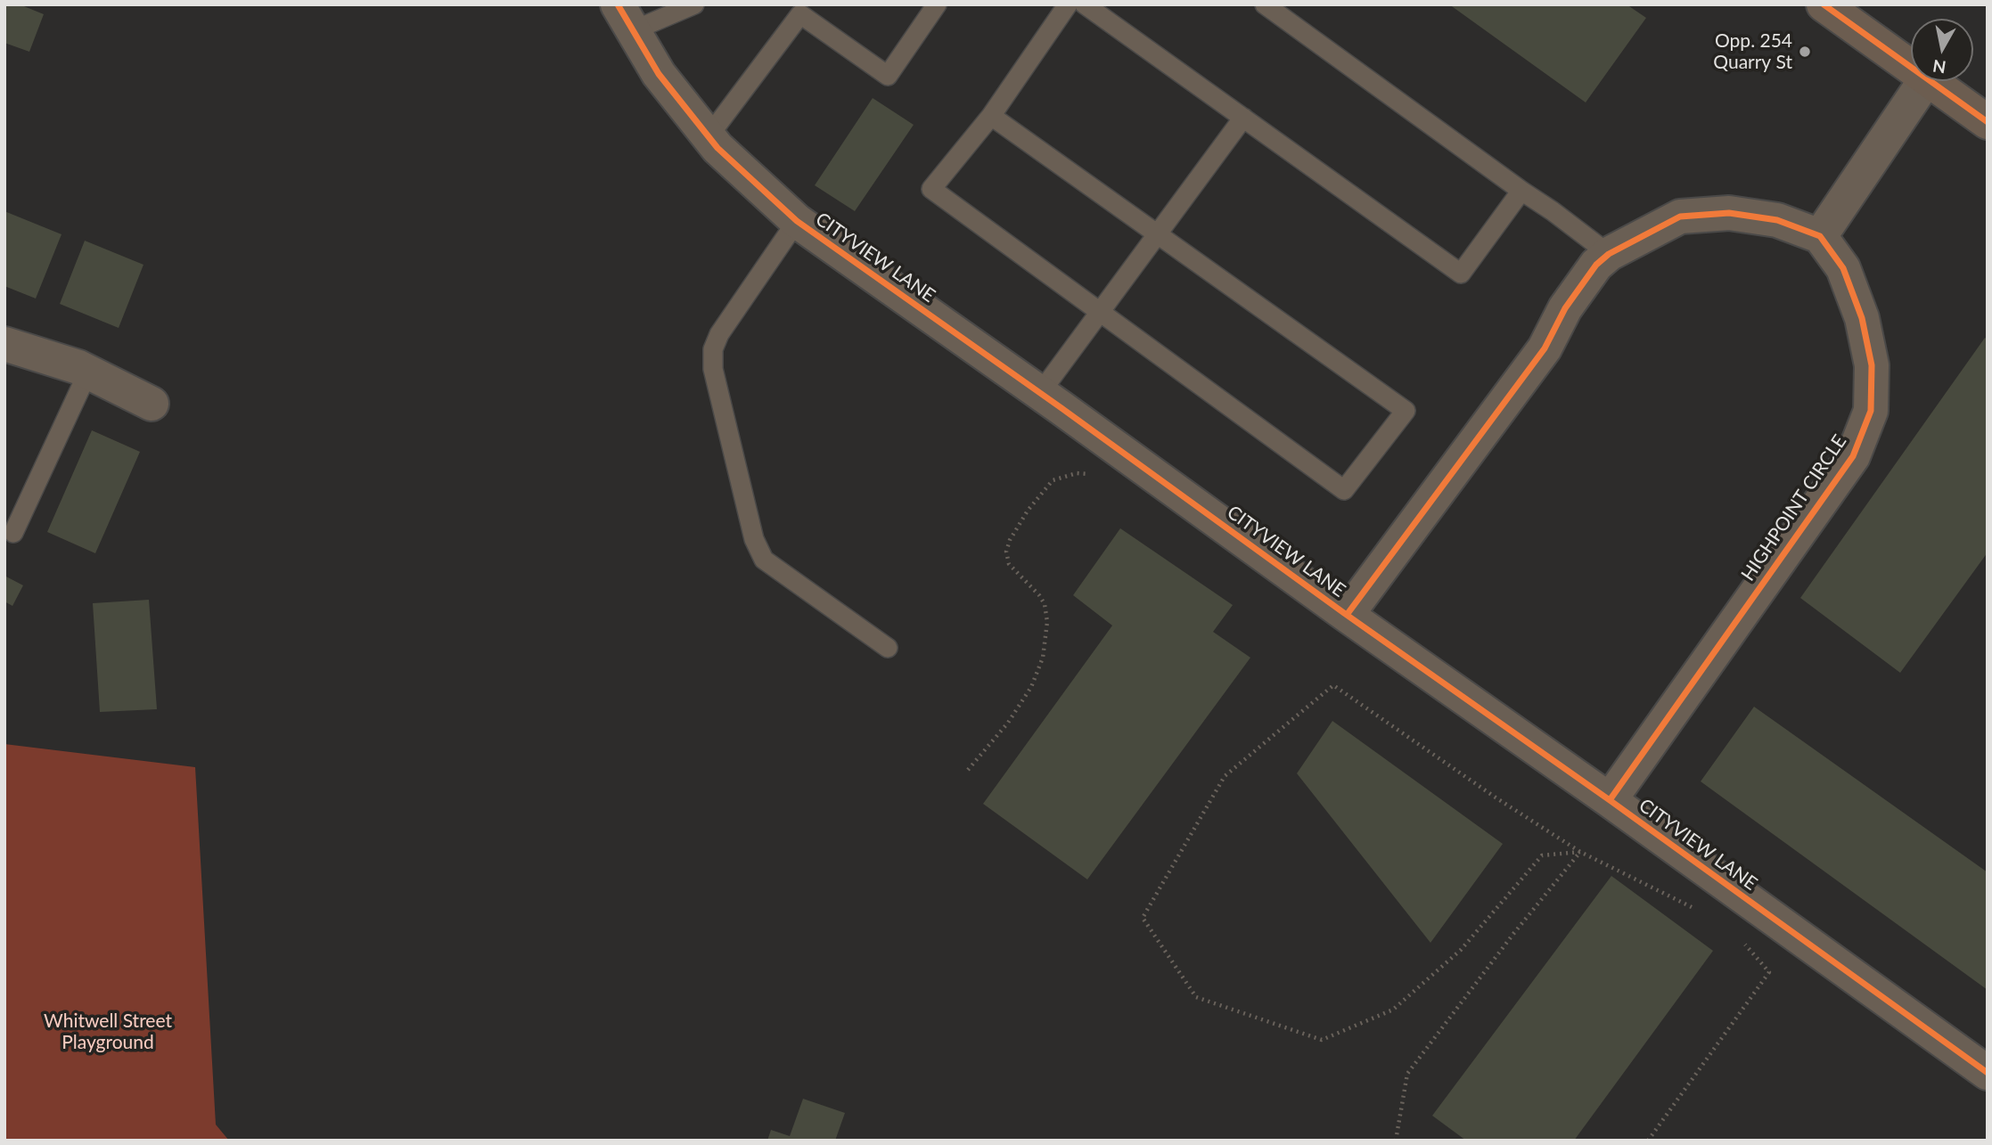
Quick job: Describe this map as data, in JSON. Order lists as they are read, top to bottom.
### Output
{
  "streets": {
    "street": ["CITYVIEW LANE", "HIGHPOINT CIRCLE"]
  },
  "crossings": [
    ["CITYVIEW LANE", "HIGHPOINT CIRCLE"]
  ],
  "parks": ["Whitwell Street Playground"],
  "places": ["Opp. 254 Quarry St"],
  "north": "bottom"
}
